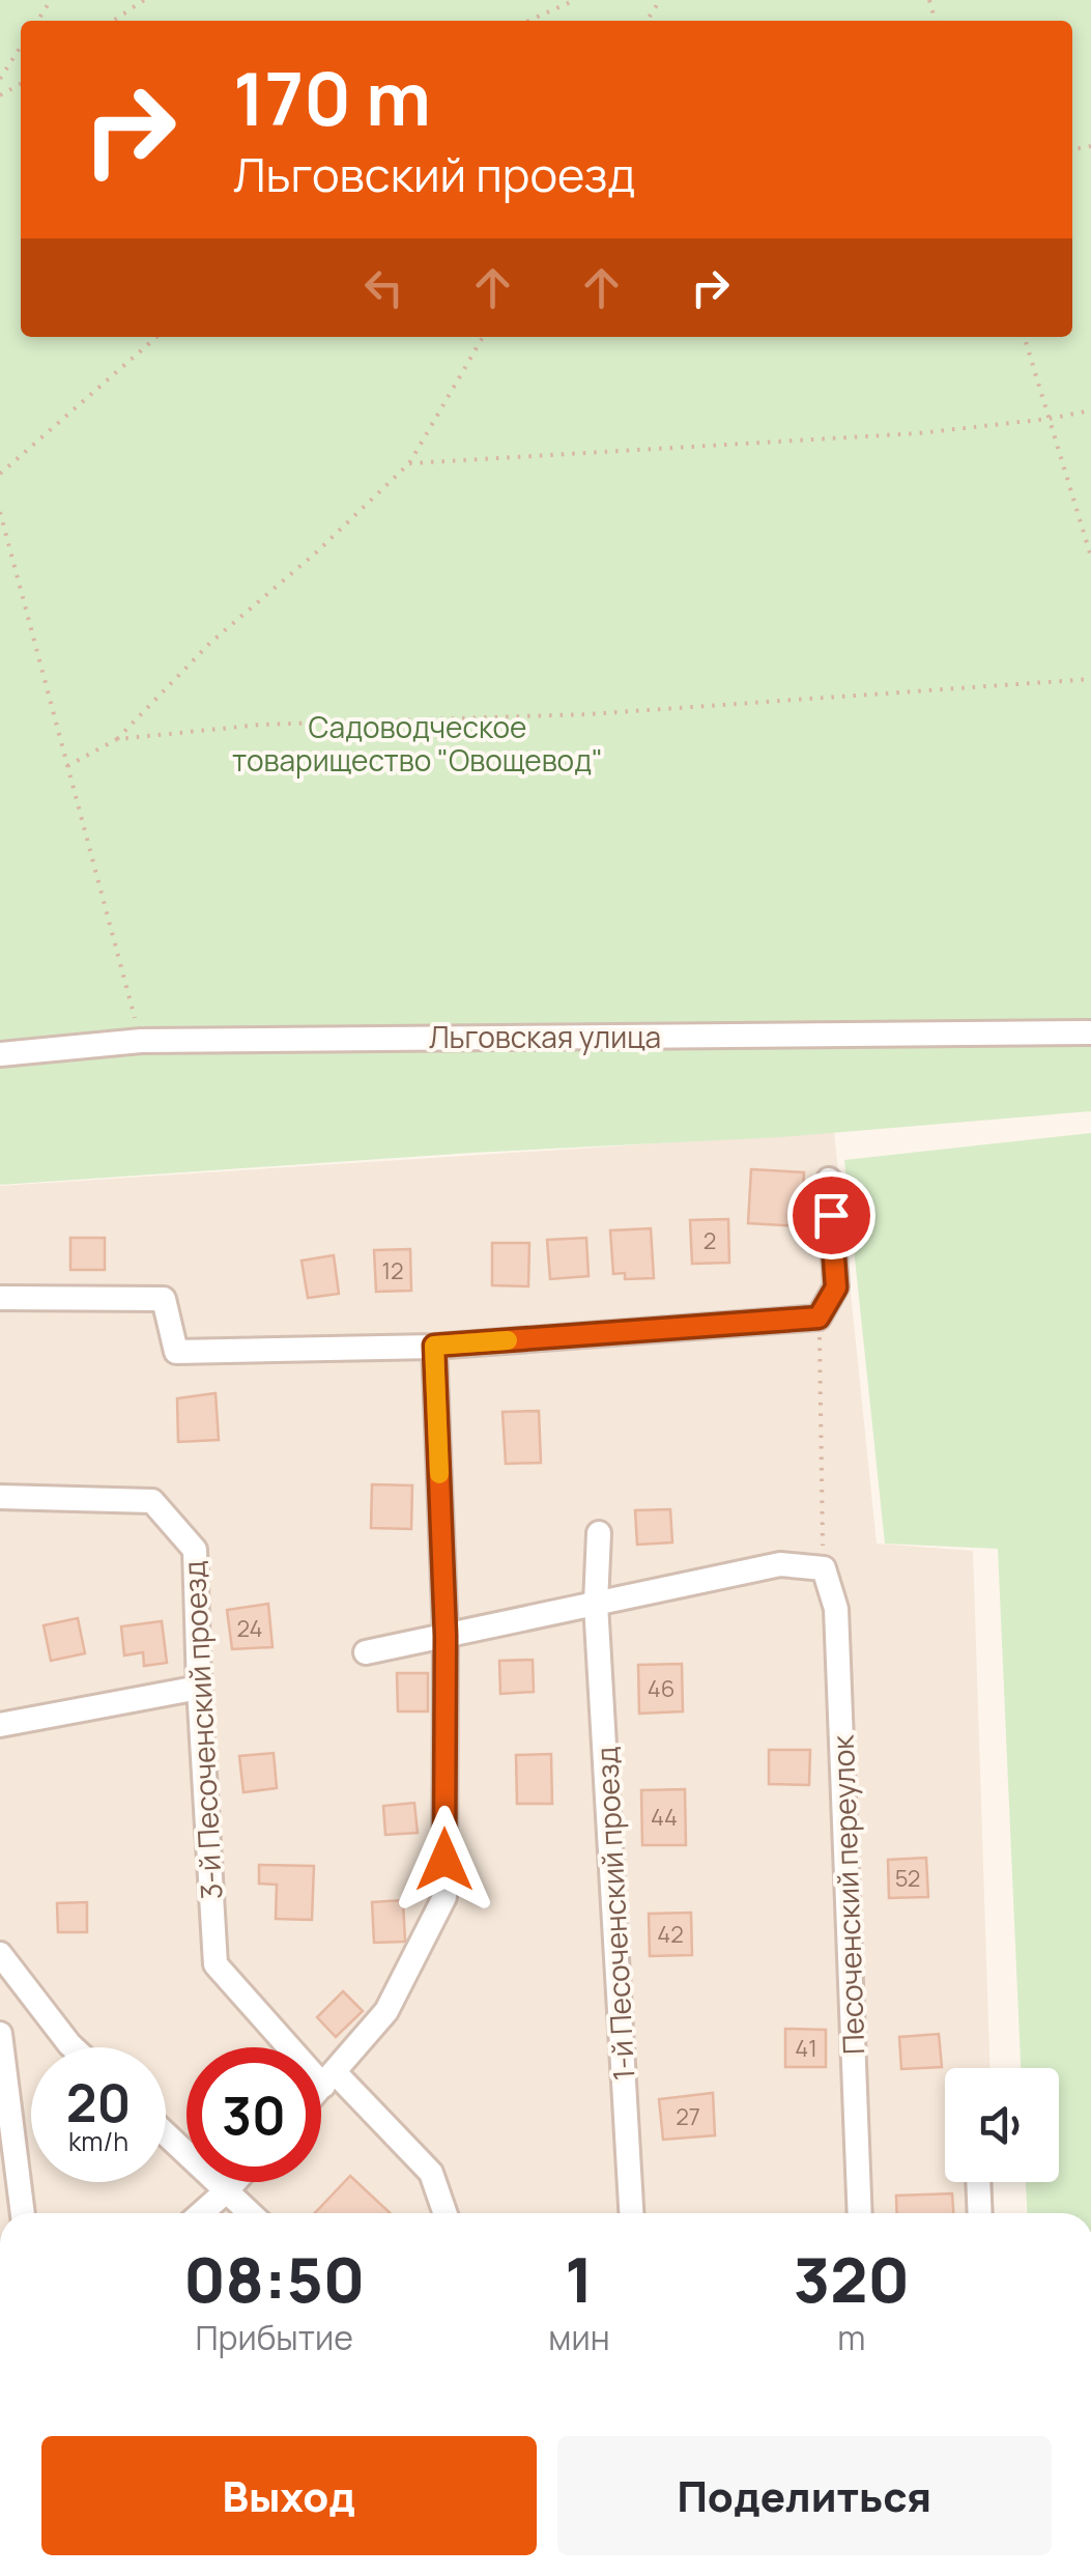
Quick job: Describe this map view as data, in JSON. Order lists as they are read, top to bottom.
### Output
{
  "streets": {
    "street": [
      "Льговская улица",
      "3-й Песоченский проезд",
      "Песоченский переулок",
      "1-й Песоченский проезд"
    ]
  },
  "parks": ["Садоводческое товарищество \"Овощевод\""],
  "house_numbers": [
    "2",
    "12",
    "24",
    "46",
    "44",
    "52",
    "42",
    "41",
    "27"
  ],
  "page": {
    "turn": ["170 m", "Льговский проезд"],
    "speed": "20 km/h",
    "limit": "30",
    "eta": [
      "08:50",
      "Прибытие",
      "1",
      "мин",
      "320",
      "m"
    ],
    "buttons": ["Выход", "Поделиться"]
  }
}
